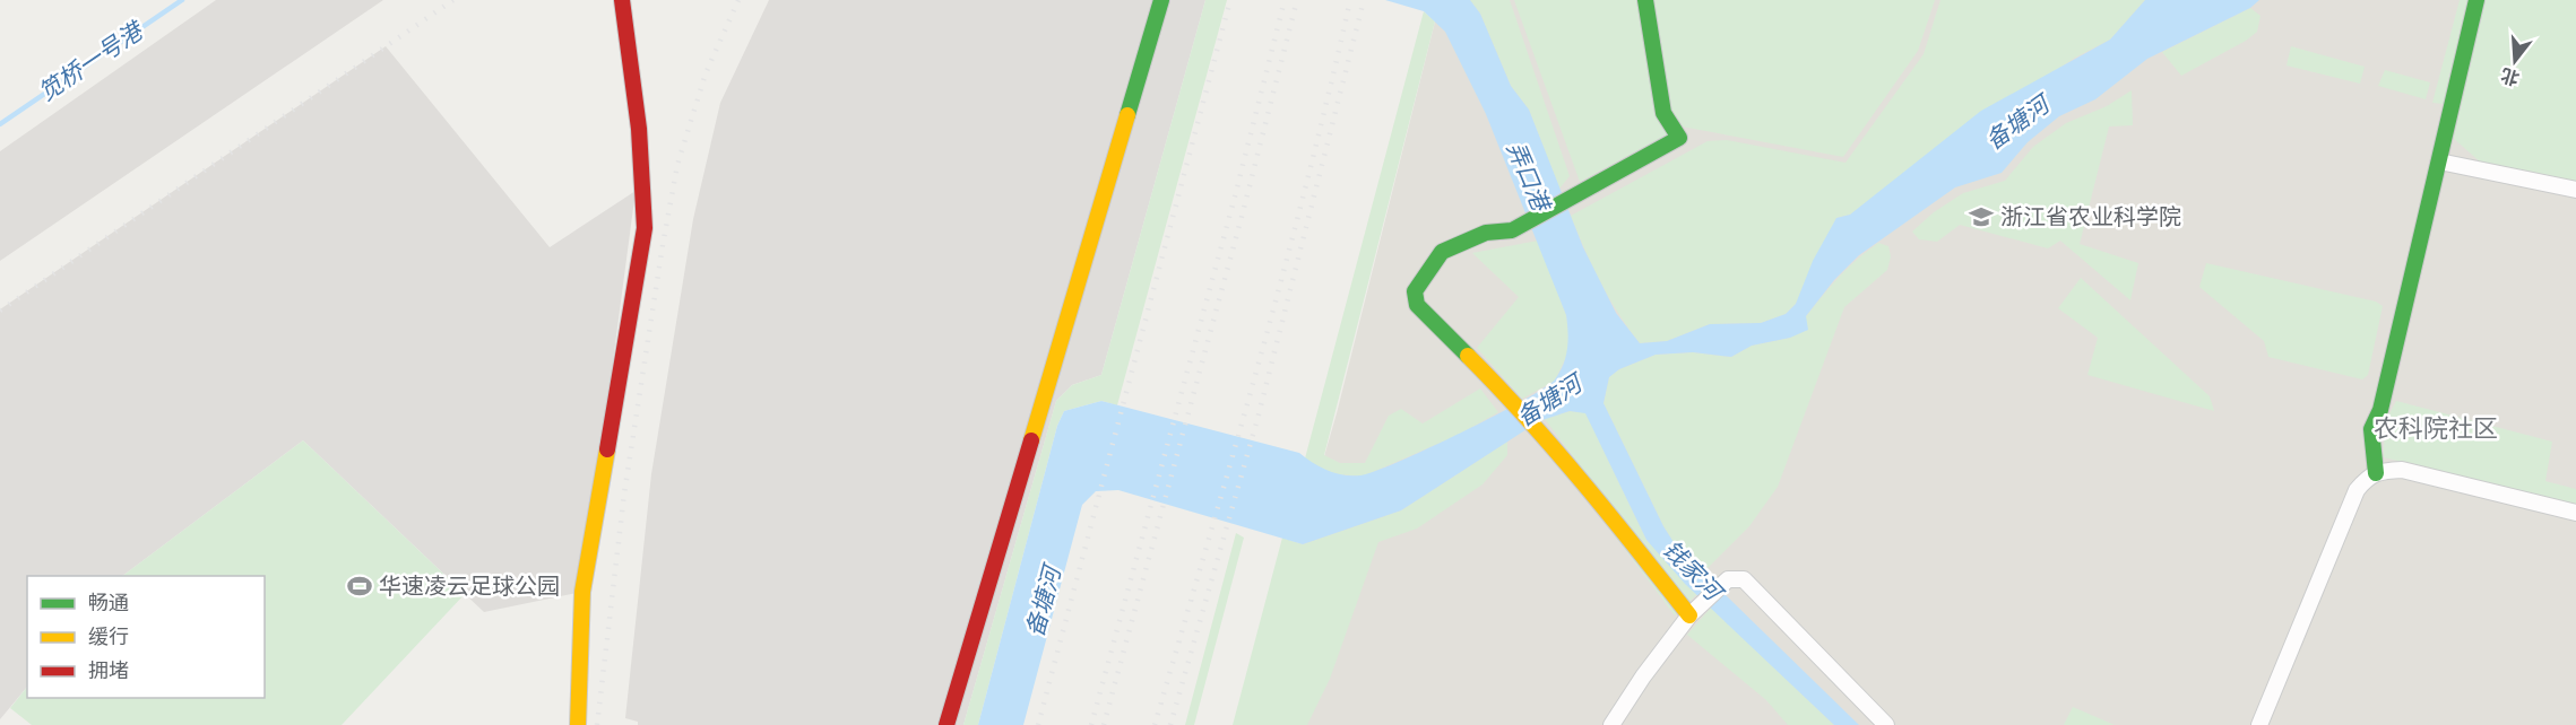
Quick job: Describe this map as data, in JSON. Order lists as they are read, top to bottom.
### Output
{
  "districts": ["农科院社区"],
  "water": [
    "笕桥一号港",
    "备塘河",
    "弄口港",
    "钱家河"
  ],
  "places": {
    "school or university": ["浙江省农业科学院"],
    "sports": ["华速凌云足球公园"]
  },
  "legend": ["畅通", "缓行", "拥堵"],
  "north": "bottom"
}
